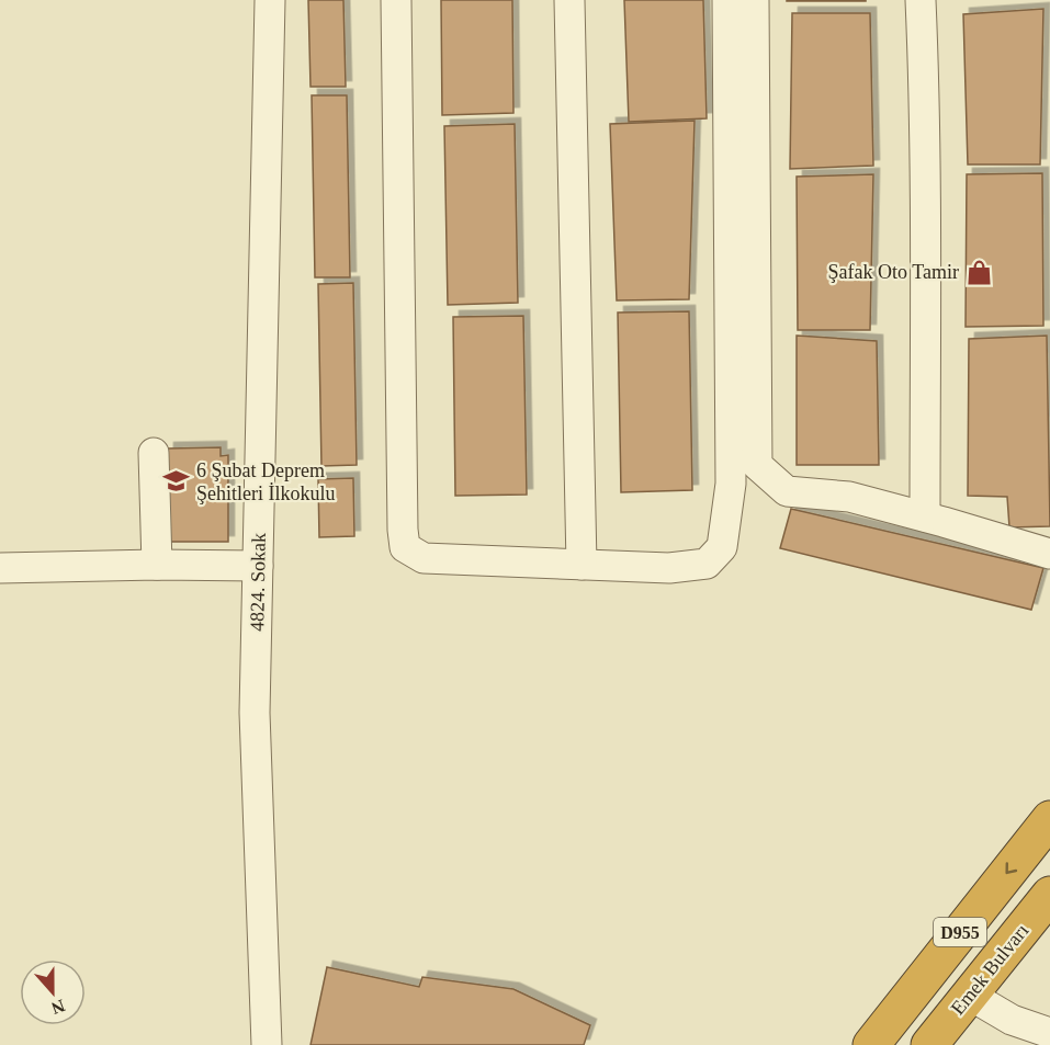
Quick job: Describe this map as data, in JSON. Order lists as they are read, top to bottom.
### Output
{
  "streets": {
    "highway": ["D955", "Emek Bulvarı"],
    "street": ["4824. Sokak"]
  },
  "places": {
    "shop": ["Şafak Oto Tamir"],
    "school or university": ["6 Şubat Deprem Şehitleri İlkokulu"]
  },
  "north": "bottom"
}
